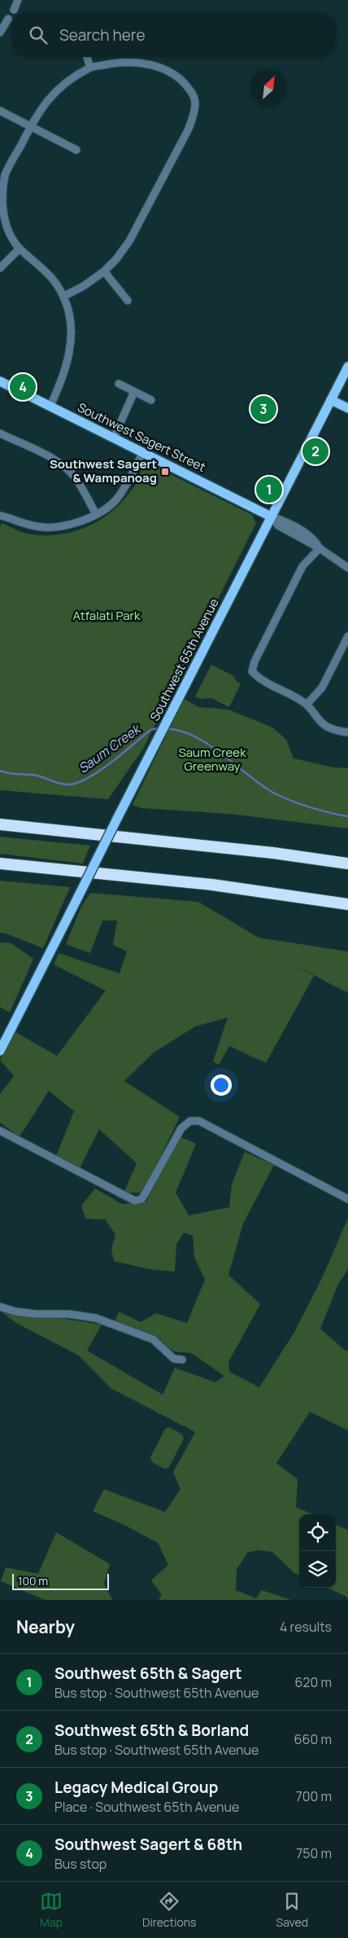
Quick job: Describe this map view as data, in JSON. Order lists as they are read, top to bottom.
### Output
{
  "streets": {
    "main road": ["Southwest Sagert Street", "Southwest 65th Avenue"]
  },
  "crossings": [
    ["Southwest Sagert Street", "Southwest 65th Avenue"]
  ],
  "water": ["Saum Creek"],
  "parks": ["Atfalati Park", "Saum Creek Greenway"],
  "places": {
    "transit": ["Southwest Sagert & Wampanoag"]
  },
  "scale_bar": "100 m",
  "north": "top right",
  "page": {
    "search": "Search here",
    "pins": [
      "4",
      "3",
      "2",
      "1"
    ],
    "scale": "100 m",
    "heading": ["Nearby", "4 results"],
    "list": [
      {
        "mark": "1",
        "name": "Southwest 65th & Sagert",
        "note": "Bus stop · Southwest 65th Avenue",
        "value": "620 m"
      },
      {
        "mark": "2",
        "name": "Southwest 65th & Borland",
        "note": "Bus stop · Southwest 65th Avenue",
        "value": "660 m"
      },
      {
        "mark": "3",
        "name": "Legacy Medical Group",
        "note": "Place · Southwest 65th Avenue",
        "value": "700 m"
      },
      {
        "mark": "4",
        "name": "Southwest Sagert & 68th",
        "note": "Bus stop",
        "value": "750 m"
      }
    ],
    "nav": ["Map", "Directions", "Saved"]
  }
}
